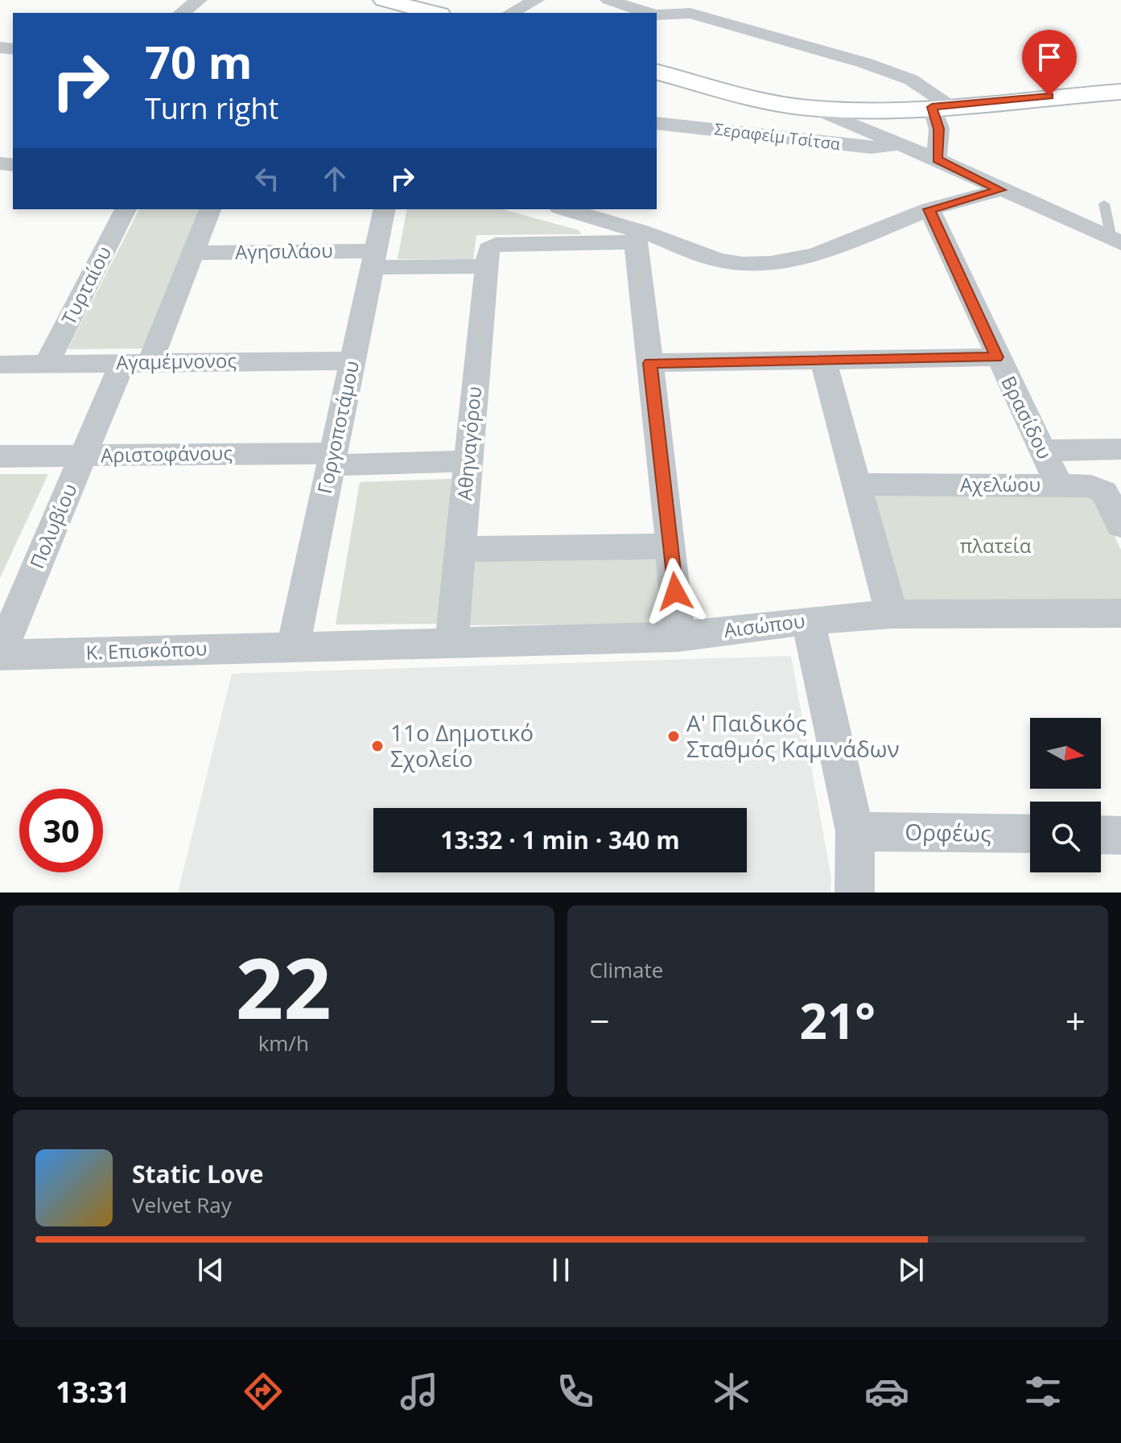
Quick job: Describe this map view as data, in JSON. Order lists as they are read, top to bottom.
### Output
{
  "streets": {
    "street": [
      "Σεραφείμ Τσίτσα",
      "Αγησιλάου",
      "Τυρταίου",
      "Αγαμέμνονος",
      "Βρασίδου",
      "Γοργοποτάμου",
      "Αθηναγόρου",
      "Αριστοφάνους",
      "Αχελώου",
      "Πολυβίου",
      "Αισώπου",
      "Κ. Επισκόπου",
      "Ορφέως"
    ]
  },
  "crossings": [
    ["Αγησιλάου", "Γοργοποτάμου"],
    ["Αγησιλάου", "Αθηναγόρου"],
    ["Αγησιλάου", "Πολυβίου"],
    ["Τυρταίου", "Αγαμέμνονος"],
    ["Αγαμέμνονος", "Γοργοποτάμου"],
    ["Αγαμέμνονος", "Πολυβίου"],
    ["Βρασίδου", "Αχελώου"],
    ["Γοργοποτάμου", "Αριστοφάνους"],
    ["Γοργοποτάμου", "Αισώπου"],
    ["Γοργοποτάμου", "Κ. Επισκόπου"],
    ["Αθηναγόρου", "Αριστοφάνους"],
    ["Αθηναγόρου", "Αισώπου"],
    ["Αριστοφάνους", "Πολυβίου"],
    ["Πολυβίου", "Κ. Επισκόπου"],
    ["Αισώπου", "Κ. Επισκόπου"]
  ],
  "parks": ["πλατεία"],
  "places": ["Α' Παιδικός Σταθμός Καμινάδων", "11ο Δημοτικό Σχολείο"],
  "north": "right",
  "page": {
    "turn": ["70 m", "Turn right"],
    "limit": "30",
    "trip": "13:32 · 1 min · 340 m",
    "tile": [
      ["22", "km/h"],
      "Climate"
    ],
    "heat": ["−", "21°", "+"],
    "song": ["Static Love", "Velvet Ray"],
    "tabs": "13:31"
  }
}
